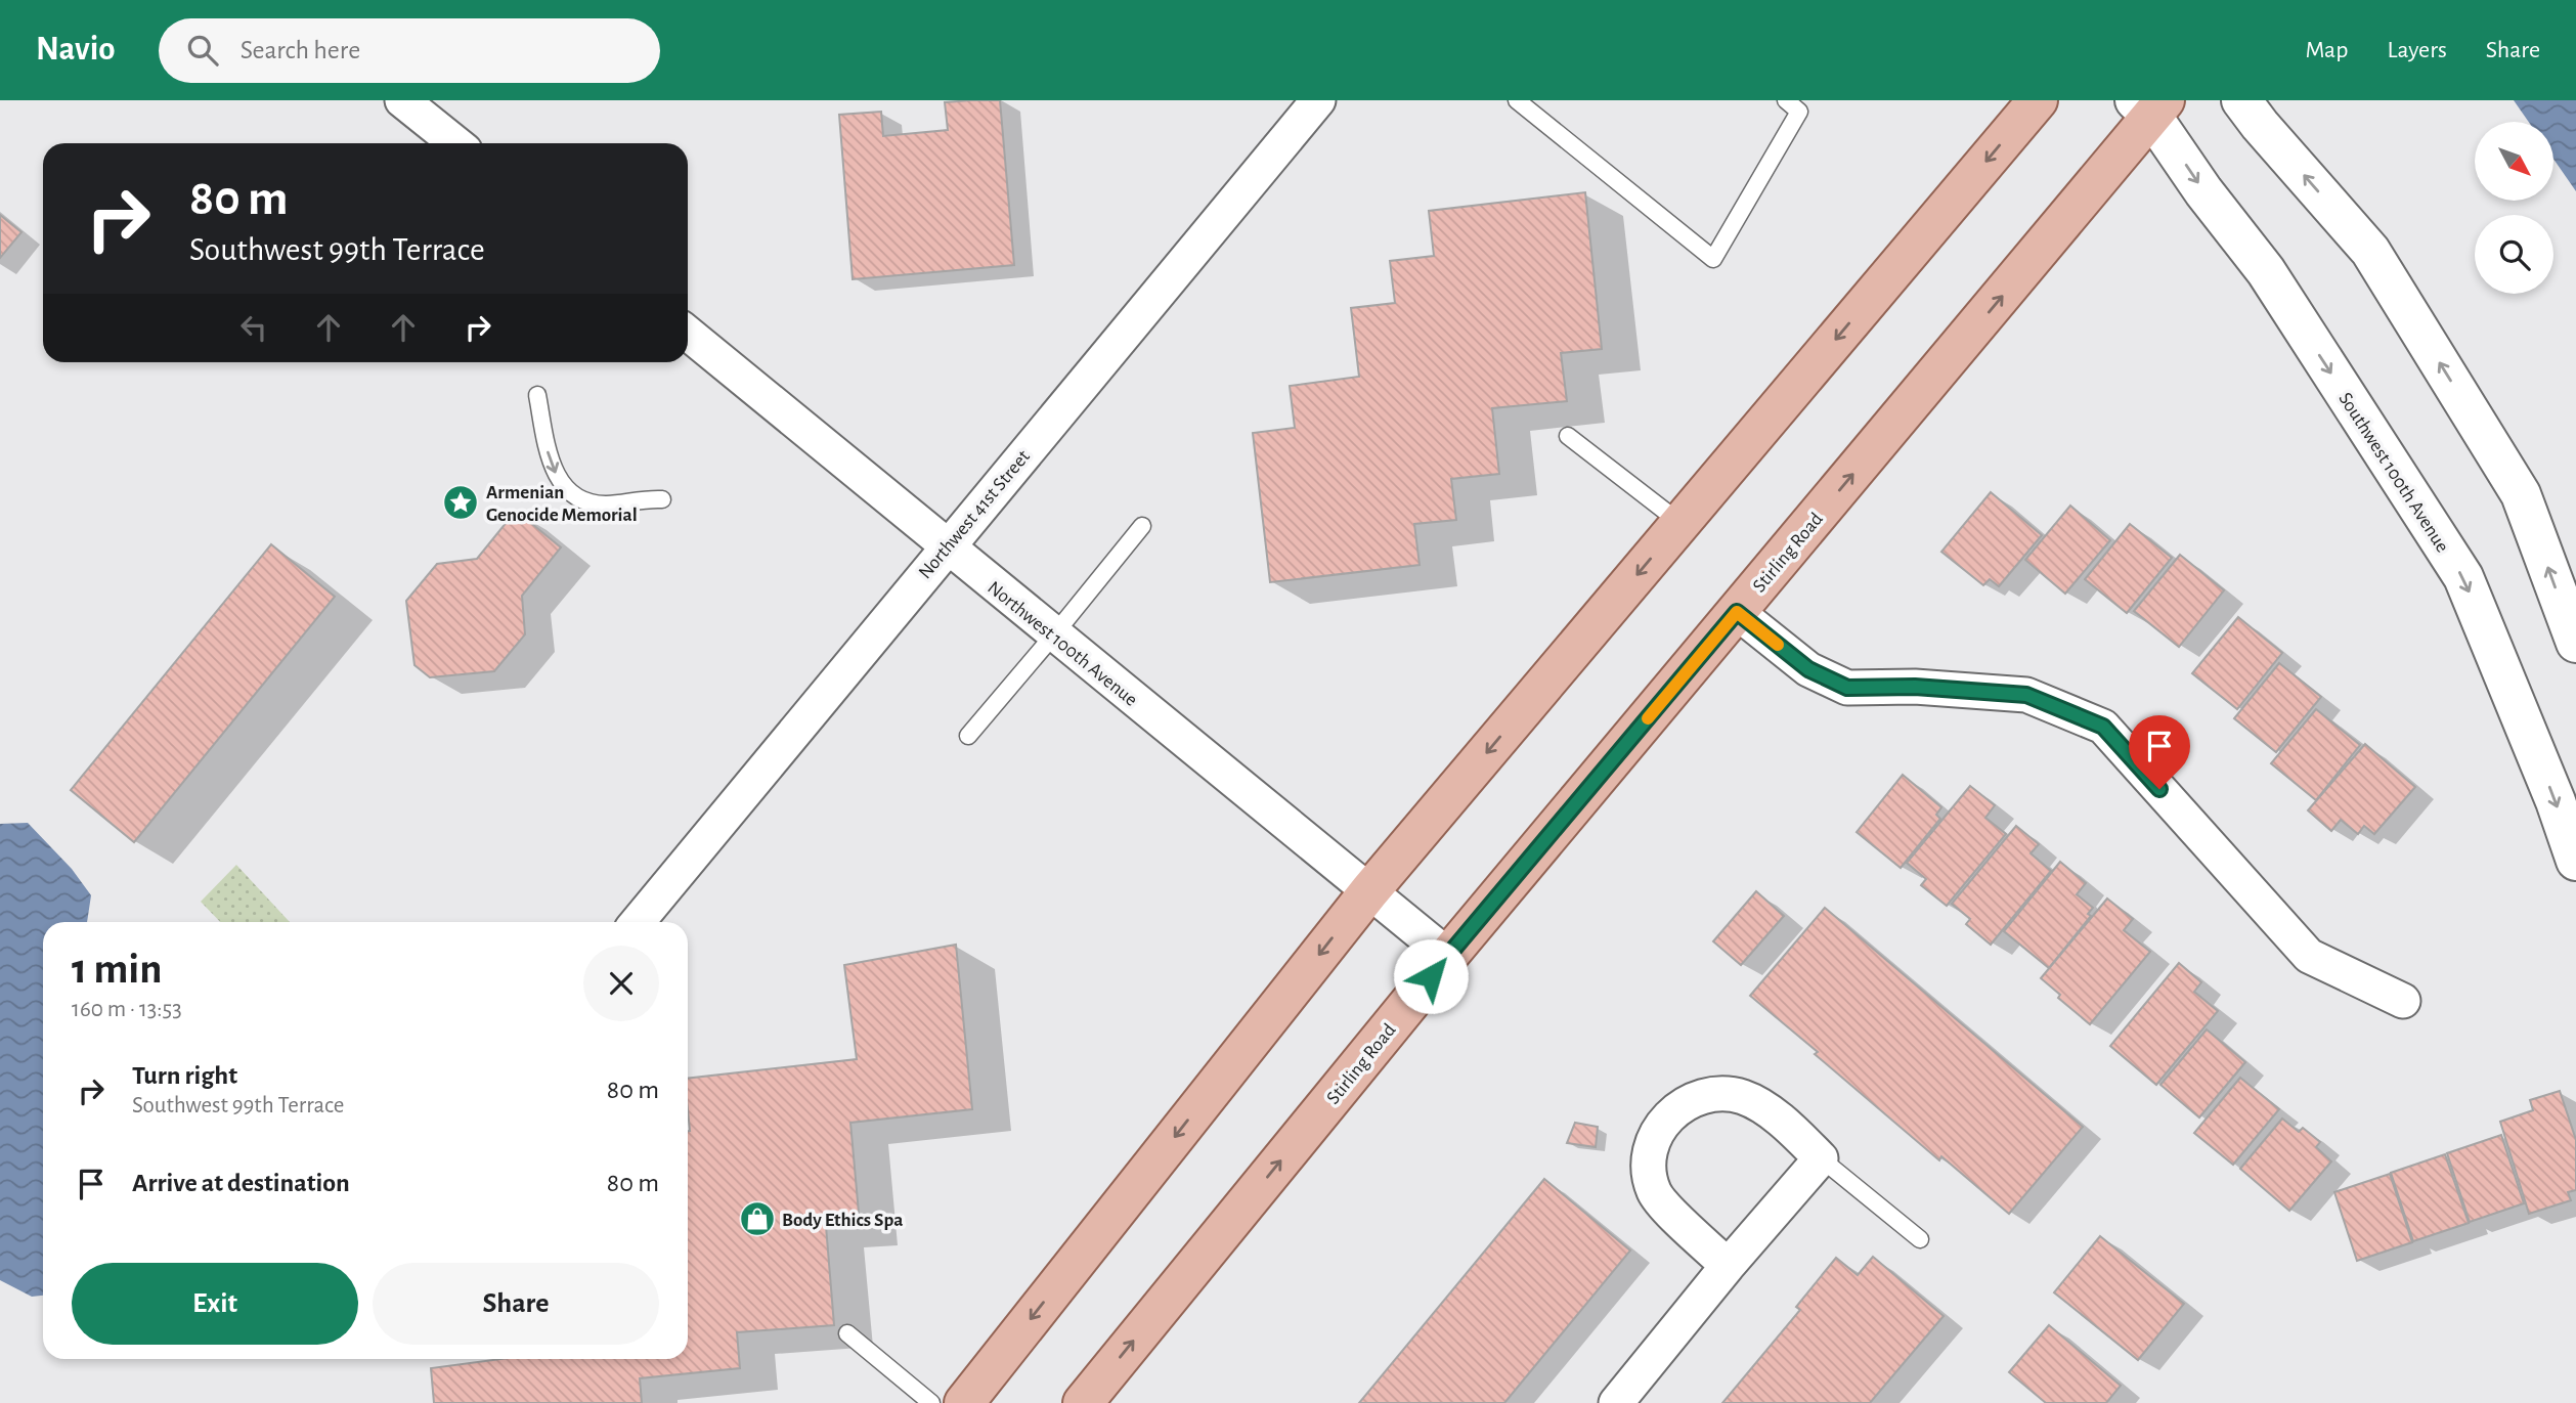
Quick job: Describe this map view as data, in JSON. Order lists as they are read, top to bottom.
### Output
{
  "streets": {
    "main road": ["Southwest 100th Avenue", "Stirling Road"],
    "street": ["Northwest 41st Street", "Northwest 100th Avenue"]
  },
  "crossings": [
    ["Southwest 100th Avenue", "Stirling Road"],
    ["Northwest 41st Street", "Northwest 100th Avenue"],
    ["Stirling Road", "Northwest 100th Avenue"]
  ],
  "places": {
    "place": ["Armenian Genocide Memorial"],
    "shop": ["Body Ethics Spa"]
  },
  "north": "bottom right",
  "page": {
    "header": "Navio",
    "search": "Search here",
    "nav": ["Map", "Layers", "Share"],
    "turn": ["80 m", "Southwest 99th Terrace"],
    "heading": ["1 min", "160 m · 13:53"],
    "list": [
      {
        "name": "Turn right",
        "note": "Southwest 99th Terrace",
        "value": "80 m"
      },
      {
        "name": "Arrive at destination",
        "value": "80 m"
      }
    ],
    "buttons": ["Exit", "Share"]
  }
}
